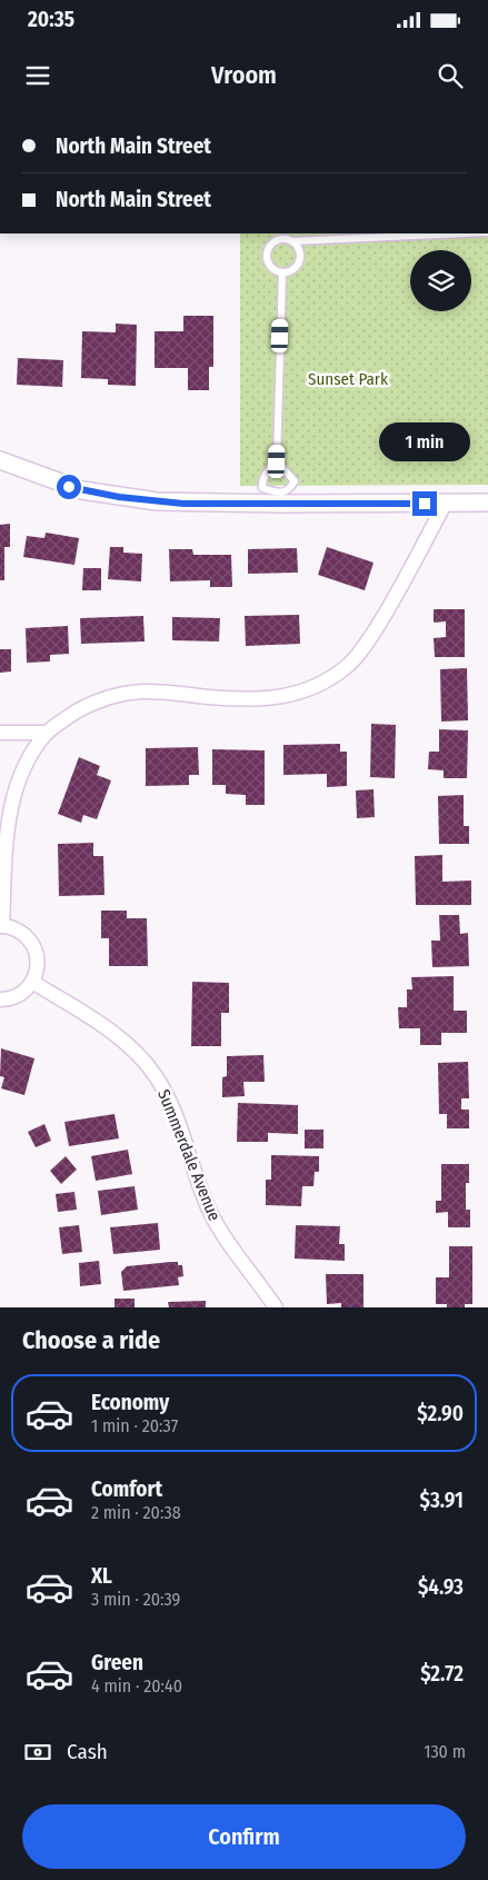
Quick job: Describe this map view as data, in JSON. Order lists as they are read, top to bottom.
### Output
{
  "streets": {
    "street": ["Summerdale Avenue"]
  },
  "parks": ["Sunset Park"],
  "page": {
    "status": "20:35",
    "header": "Vroom",
    "banner": ["North Main Street", "North Main Street"],
    "bubble": "1 min",
    "heading": "Choose a ride",
    "list": [
      {
        "name": "Economy",
        "note": "1 min · 20:37",
        "value": "$2.90"
      },
      {
        "name": "Comfort",
        "note": "2 min · 20:38",
        "value": "$3.91"
      },
      {
        "name": "XL",
        "note": "3 min · 20:39",
        "value": "$4.93"
      },
      {
        "name": "Green",
        "note": "4 min · 20:40",
        "value": "$2.72"
      }
    ],
    "pay": ["Cash", "130 m"],
    "buttons": "Confirm"
  }
}
